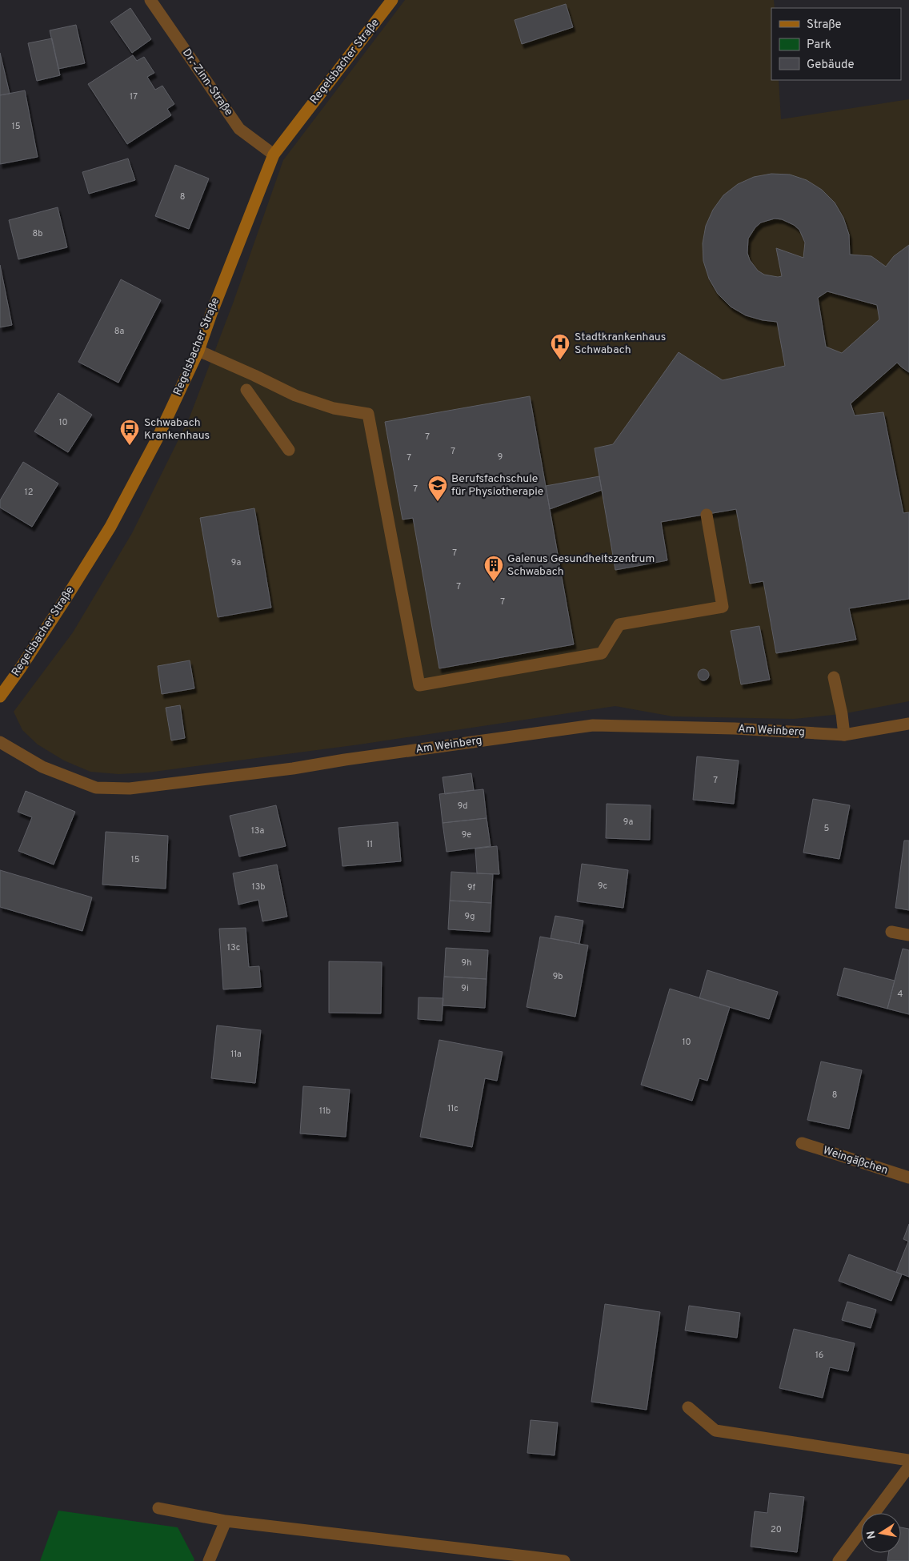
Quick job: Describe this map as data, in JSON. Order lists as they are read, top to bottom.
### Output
{
  "streets": {
    "main road": ["Regelsbacher Straße"],
    "street": ["Dr.-Zinn-Straße", "Am Weinberg", "Weingäßchen"]
  },
  "crossings": [
    ["Regelsbacher Straße", "Dr.-Zinn-Straße"]
  ],
  "places": {
    "hospital": ["Stadtkrankenhaus Schwabach"],
    "bus stop": ["Schwabach Krankenhaus"],
    "school or university": ["Berufsfachschule für Physiotherapie"],
    "building": ["Galenus Gesundheitszentrum Schwabach"]
  },
  "house_numbers": [
    "17",
    "15",
    "8",
    "8b",
    "8a",
    "10",
    "7",
    "7",
    "9",
    "7",
    "7",
    "12",
    "7",
    "9a",
    "7",
    "7",
    "7",
    "9d",
    "9a",
    "5",
    "13a",
    "9e",
    "11",
    "15",
    "9c",
    "13b",
    "9f",
    "9g",
    "13c",
    "9h",
    "9b",
    "9i",
    "4",
    "10",
    "11a",
    "8",
    "11c",
    "11b",
    "16",
    "20"
  ],
  "legend": ["Straße", "Park", "Gebäude"],
  "north": "left"
}
